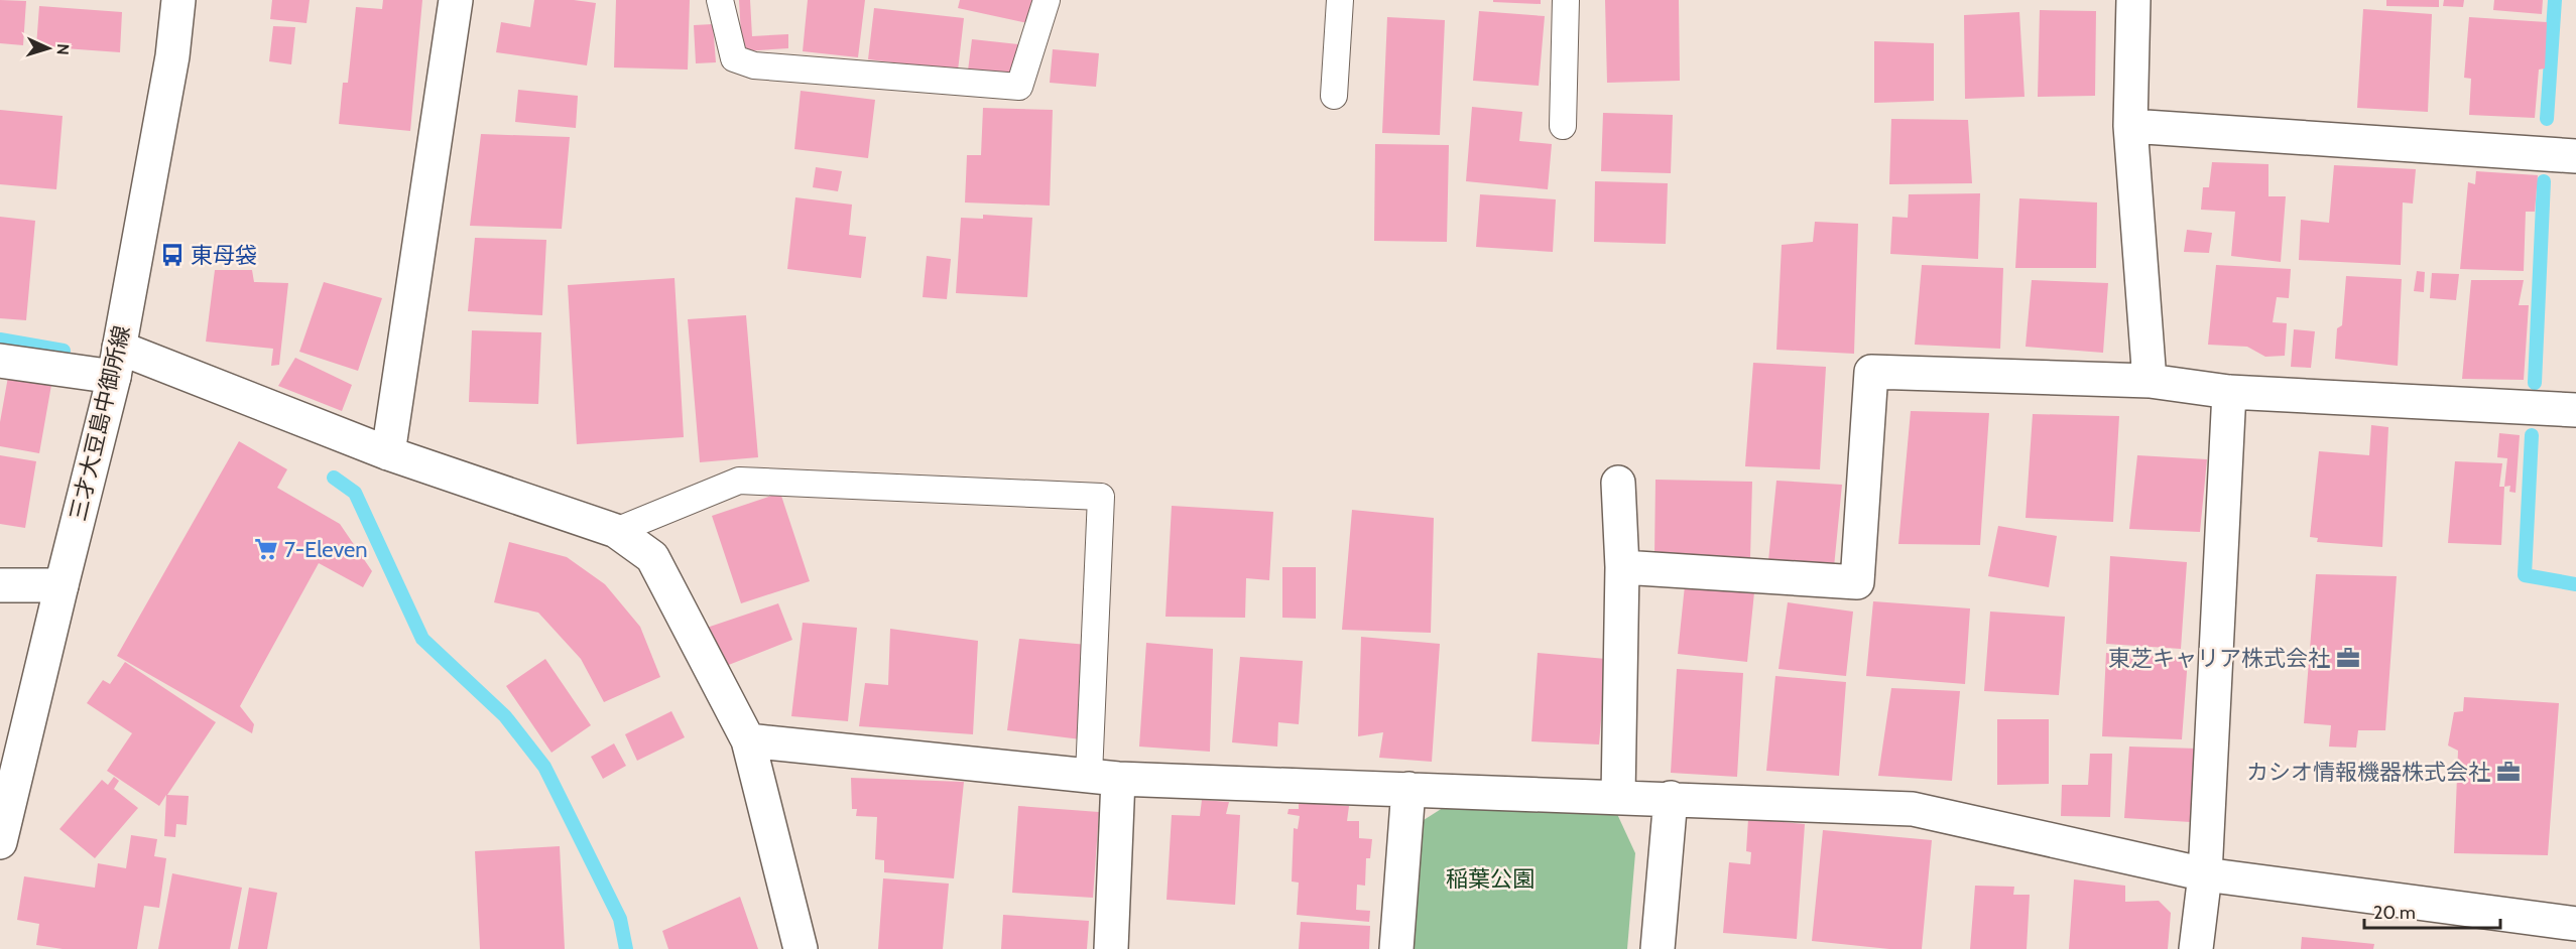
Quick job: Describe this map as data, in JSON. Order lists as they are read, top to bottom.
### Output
{
  "streets": {
    "street": ["三才大豆島中御所線"]
  },
  "parks": ["稲葉公園"],
  "places": {
    "bus stop": ["東母袋"],
    "supermarket": ["7-Eleven"],
    "office": ["東芝キャリア株式会社", "カシオ情報機器株式会社"]
  },
  "scale_bar": "20 m",
  "north": "right"
}
